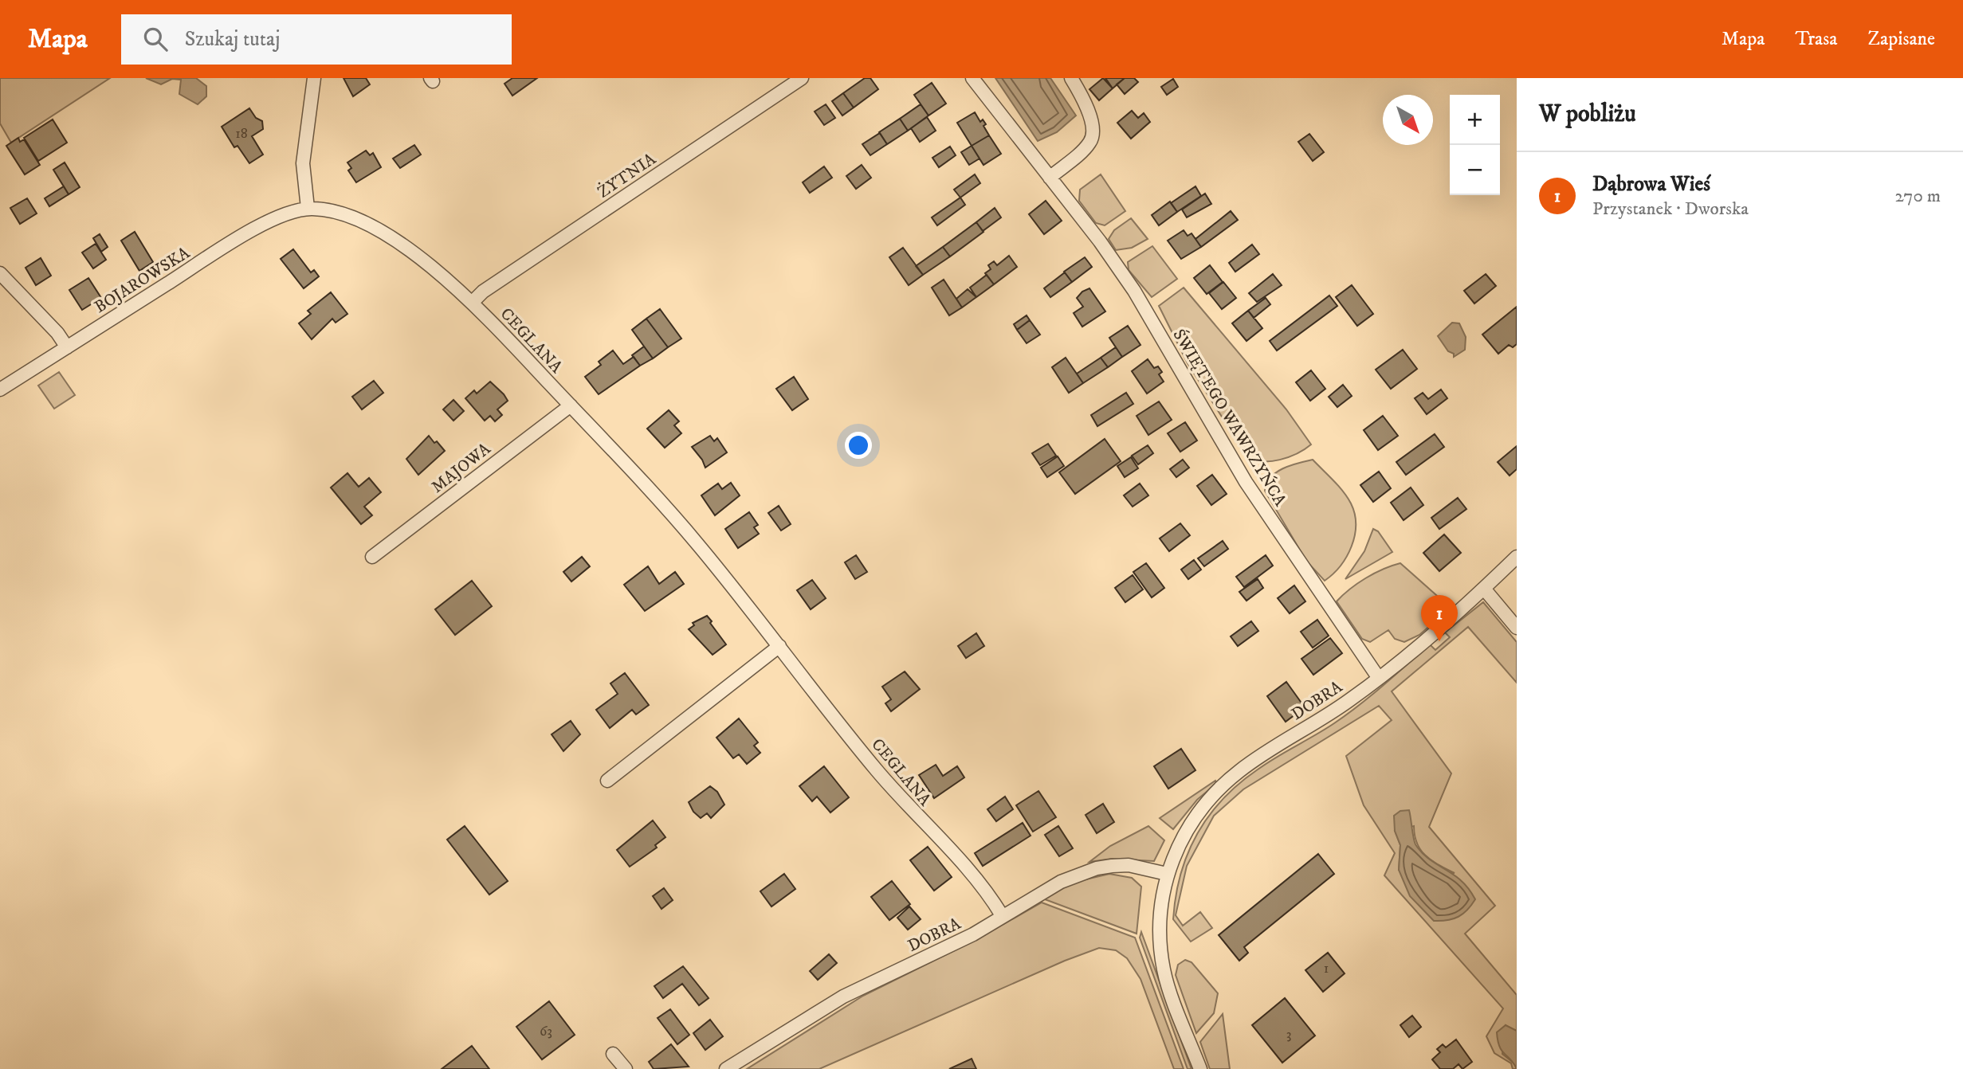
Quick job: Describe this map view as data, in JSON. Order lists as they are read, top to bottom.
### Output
{
  "streets": {
    "street": [
      "ŻYTNIA",
      "BOJAROWSKA",
      "CEGLANA",
      "ŚWIĘTEGO WAWRZYŃCA",
      "MAJOWA",
      "DOBRA"
    ]
  },
  "crossings": [
    ["ŻYTNIA", "CEGLANA"],
    ["BOJAROWSKA", "CEGLANA"],
    ["CEGLANA", "MAJOWA"],
    ["CEGLANA", "DOBRA"],
    ["ŚWIĘTEGO WAWRZYŃCA", "DOBRA"]
  ],
  "house_numbers": [
    "18",
    "1",
    "63",
    "3"
  ],
  "north": "bottom right",
  "page": {
    "header": "Mapa",
    "search": "Szukaj tutaj",
    "nav": ["Mapa", "Trasa", "Zapisane"],
    "heading": "W pobliżu",
    "map_buttons": ["+", "−"],
    "list": [
      {
        "mark": "1",
        "name": "Dąbrowa Wieś",
        "note": "Przystanek · Dworska",
        "value": "270 m"
      }
    ],
    "pins": "1"
  }
}
